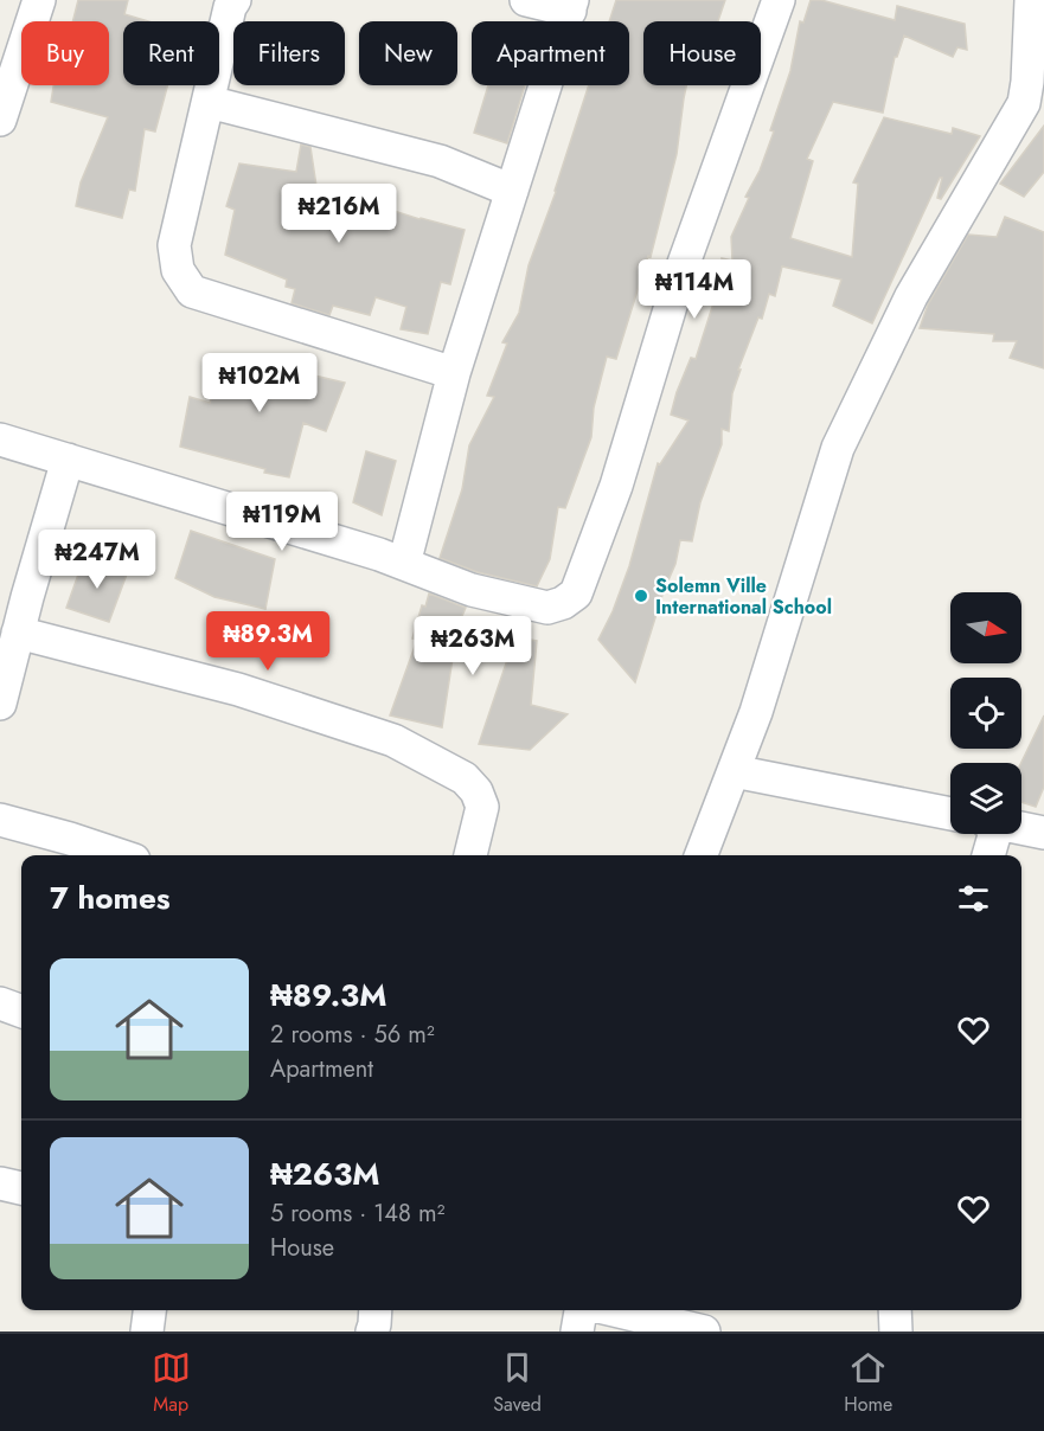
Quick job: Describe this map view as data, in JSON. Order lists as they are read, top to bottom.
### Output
{
  "places": ["Solemn Ville International School"],
  "north": "right",
  "page": {
    "chip": [
      "Buy",
      "Rent",
      "Filters",
      "New",
      "Apartment",
      "House"
    ],
    "price": [
      "₦216M",
      "₦114M",
      "₦102M",
      "₦119M",
      "₦247M",
      "₦89.3M",
      "₦263M"
    ],
    "heading": "7 homes",
    "list": [
      {
        "name": "₦89.3M",
        "note": "2 rooms · 56 m² · Apartment"
      },
      {
        "name": "₦263M",
        "note": "5 rooms · 148 m² · House"
      }
    ],
    "tabs": ["Map", "Saved", "Home"]
  }
}
